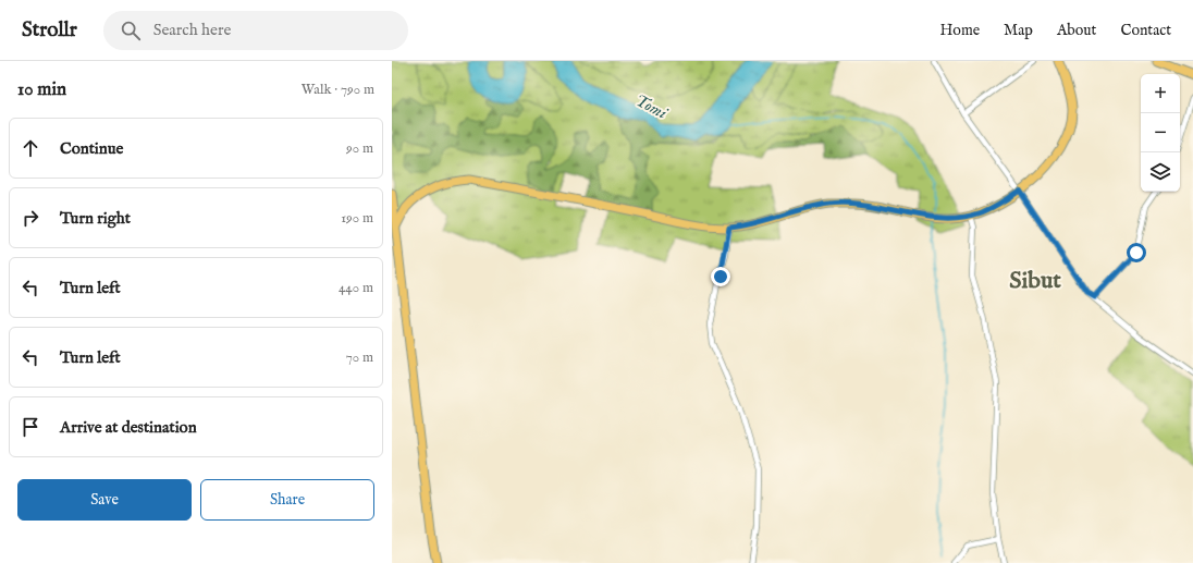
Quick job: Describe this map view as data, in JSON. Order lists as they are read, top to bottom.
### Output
{
  "districts": ["Sibut"],
  "water": ["Tomi"],
  "page": {
    "header": "Strollr",
    "search": "Search here",
    "nav": [
      "Home",
      "Map",
      "About",
      "Contact"
    ],
    "heading": ["10 min", "Walk · 790 m"],
    "map_buttons": ["+", "−"],
    "list": [
      ["Continue", "90 m"],
      ["Turn right", "190 m"],
      ["Turn left", "440 m"],
      ["Turn left", "70 m"],
      "Arrive at destination"
    ],
    "buttons": ["Save", "Share"]
  }
}
